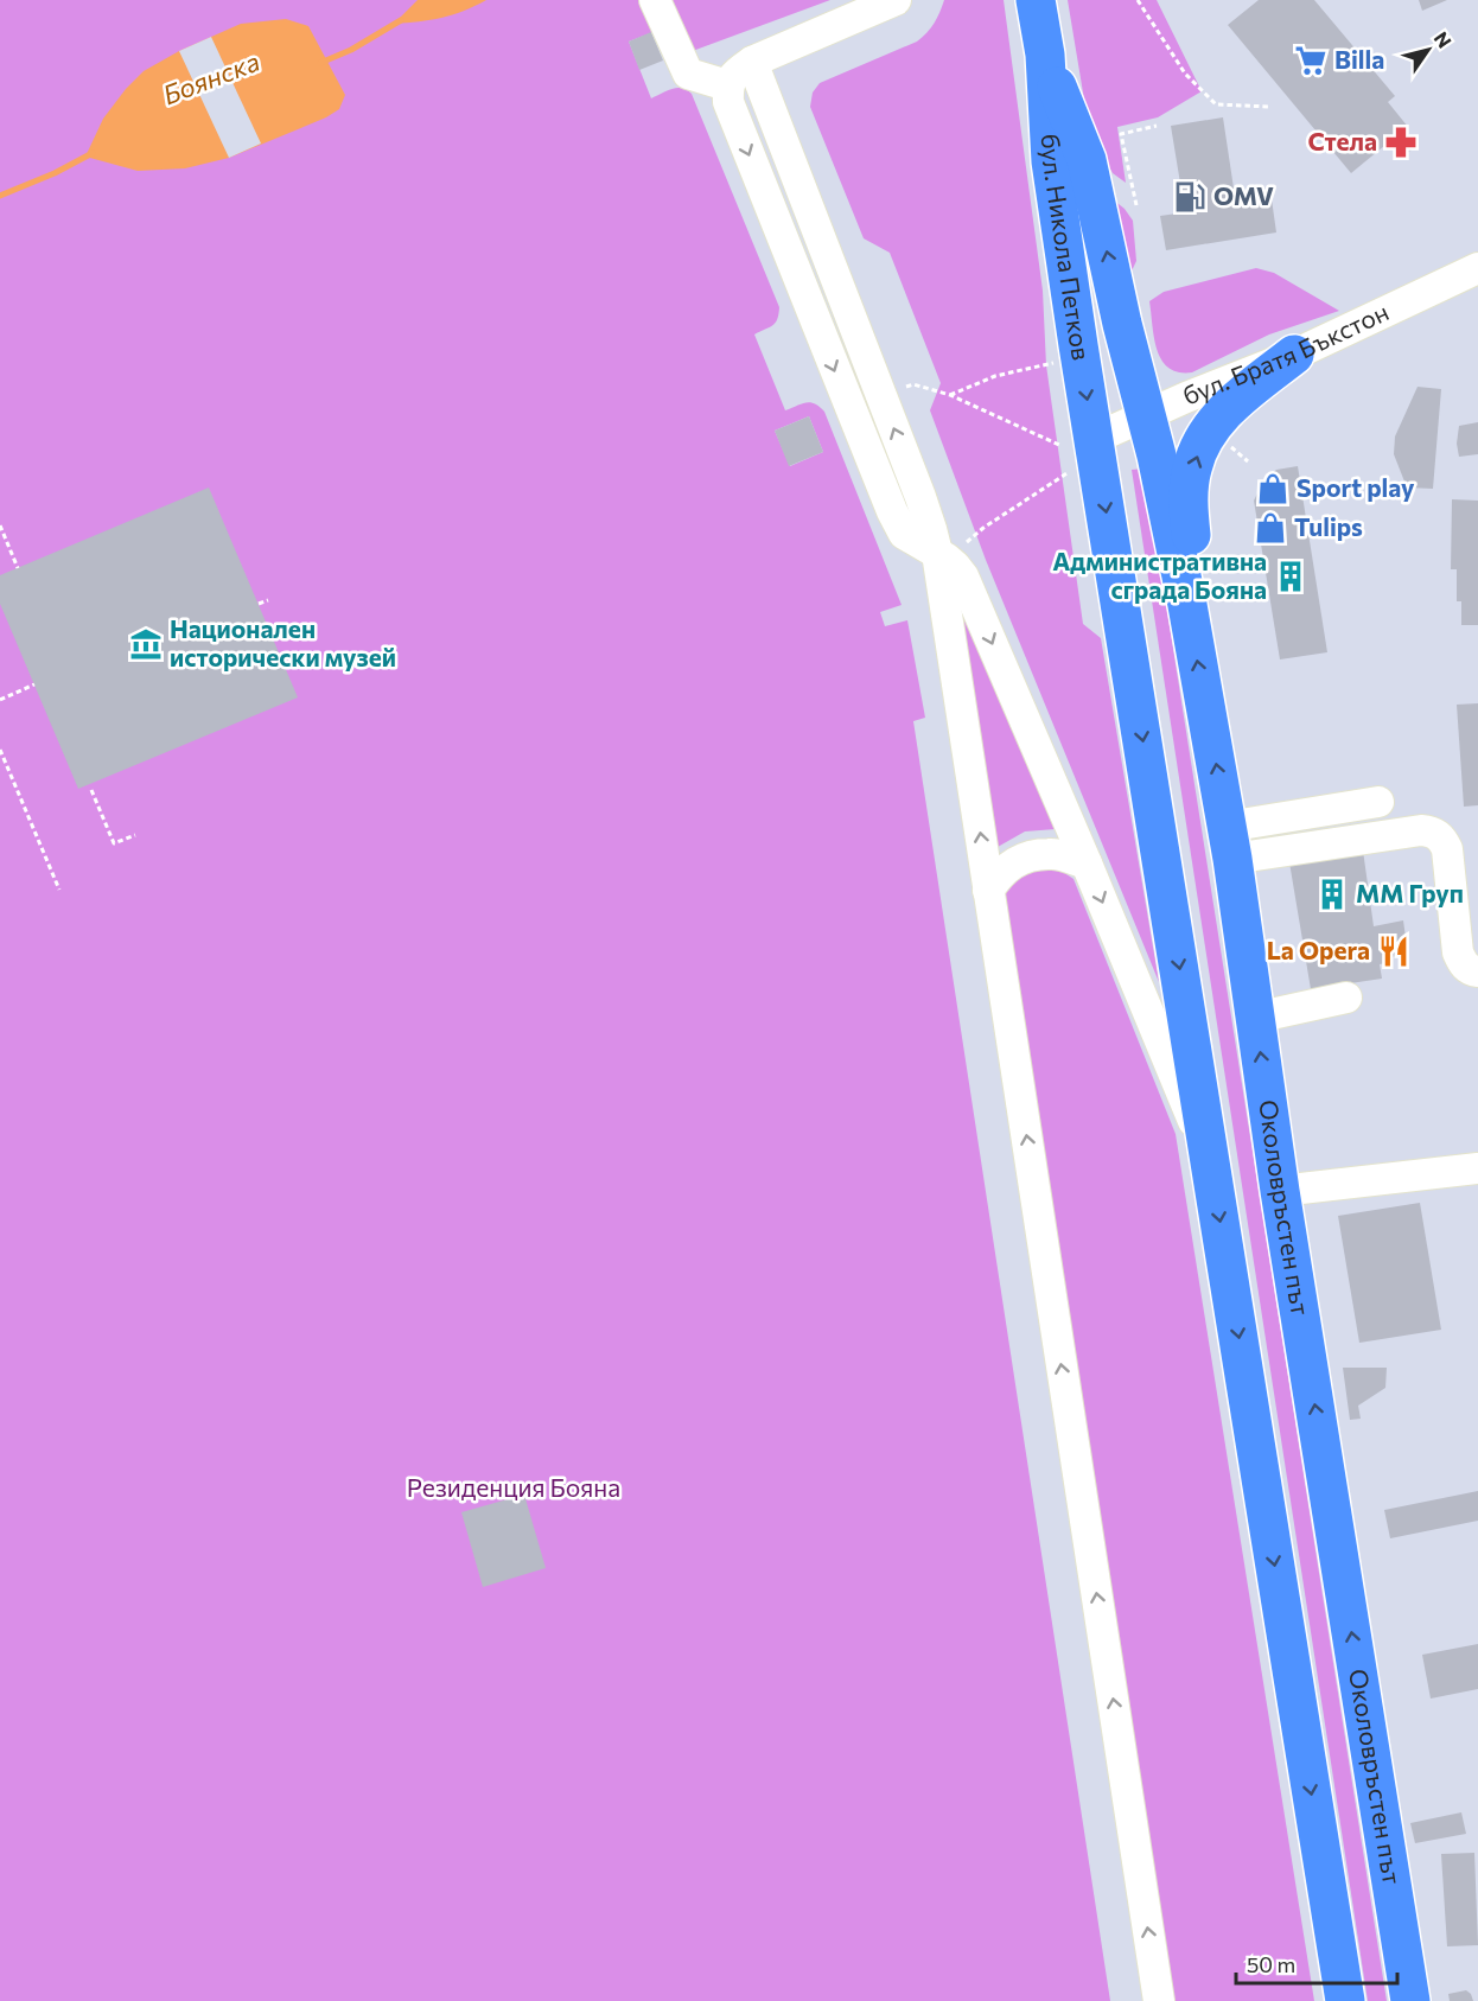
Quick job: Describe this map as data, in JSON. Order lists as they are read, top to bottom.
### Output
{
  "streets": {
    "highway": ["бул. Никола Петков", "Околовръстен път"],
    "street": ["бул. Братя Бъкстон"]
  },
  "crossings": [
    ["бул. Никола Петков", "бул. Братя Бъкстон"],
    ["бул. Никола Петков", "Околовръстен път"],
    ["бул. Братя Бъкстон", "Околовръстен път"]
  ],
  "water": ["Боянска"],
  "parks": ["Резиденция Бояна"],
  "places": {
    "supermarket": ["Billa"],
    "pharmacy": ["Стела"],
    "fuel station": ["OMV"],
    "shop": ["Sport play", "Tulips"],
    "building": ["Административна сграда Бояна", "ММ Груп"],
    "museum": ["Национален исторически музей"],
    "restaurant": ["La Opera"]
  },
  "scale_bar": "50 m",
  "north": "top right"
}
